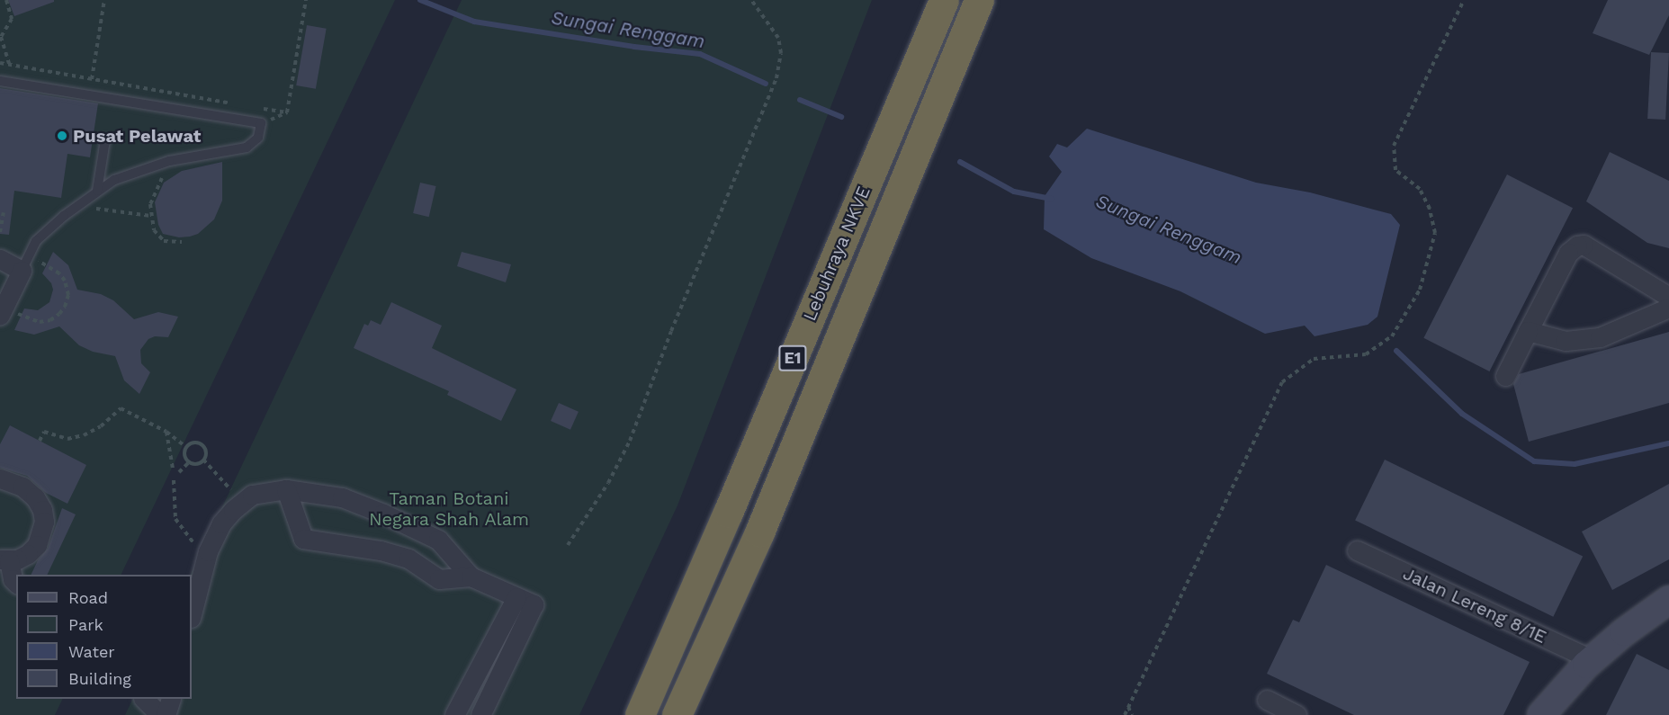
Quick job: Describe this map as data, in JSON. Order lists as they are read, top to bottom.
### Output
{
  "streets": {
    "highway": ["Lebuhraya NKVE", "E1"],
    "street": ["Jalan Lereng 8/1E"]
  },
  "water": ["Sungai Renggam"],
  "parks": ["Taman Botani Negara Shah Alam"],
  "places": ["Pusat Pelawat"],
  "legend": [
    "Road",
    "Park",
    "Water",
    "Building"
  ]
}
